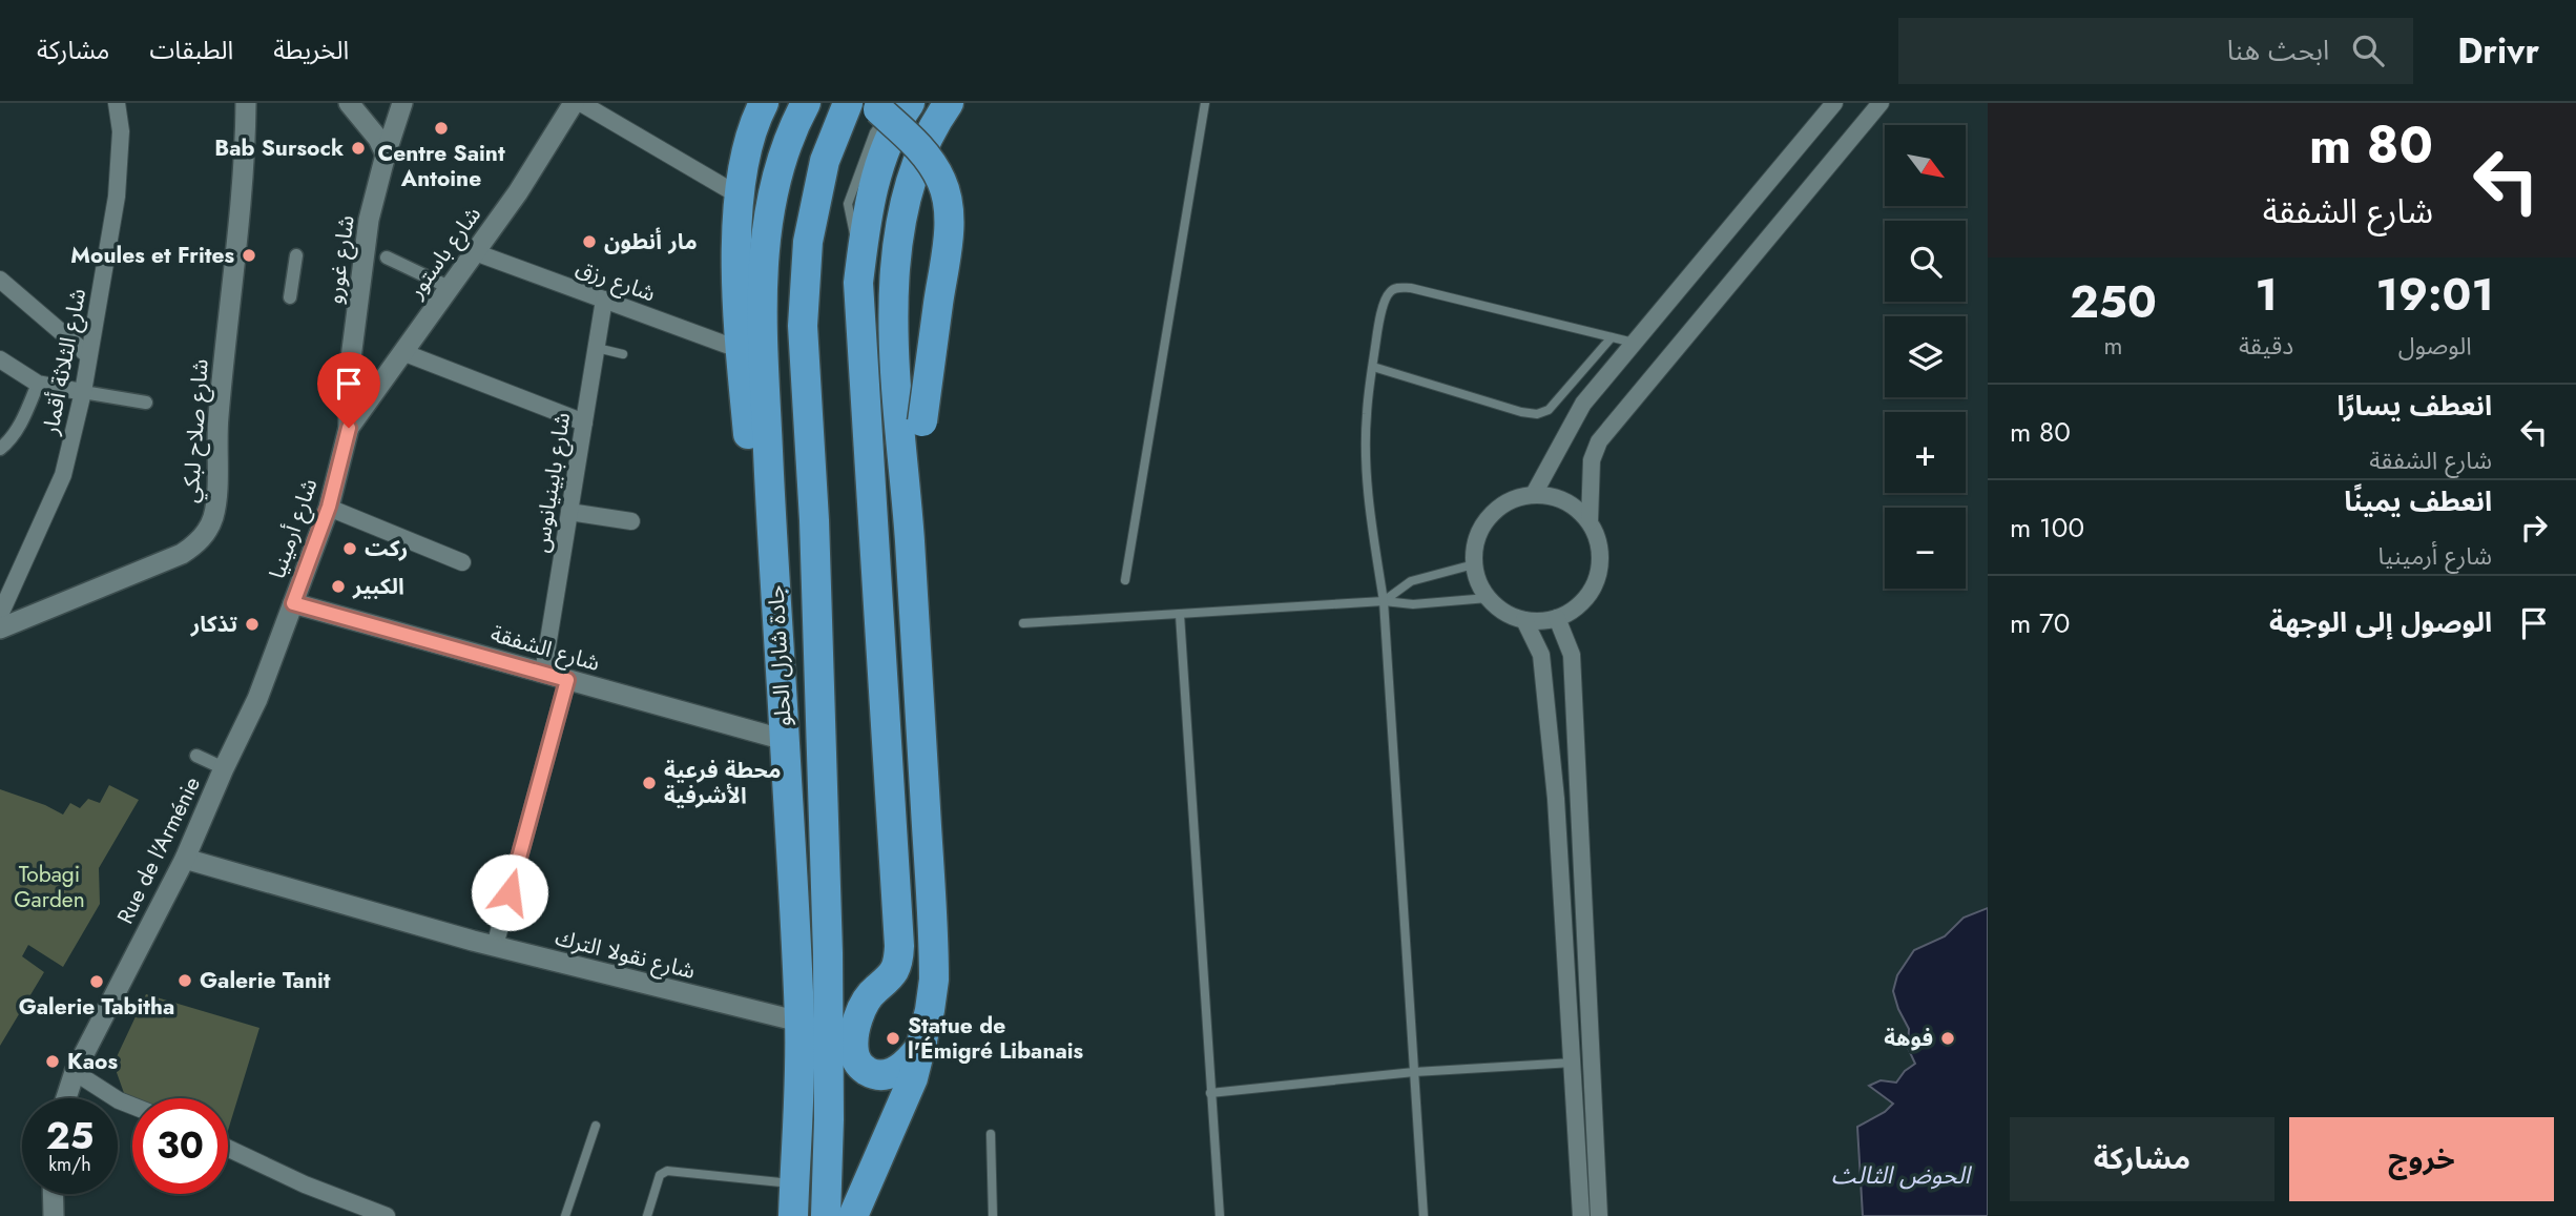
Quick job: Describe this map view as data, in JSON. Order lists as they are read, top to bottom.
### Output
{
  "streets": {
    "highway": ["جادة شارل الحلو"],
    "street": [
      "شارع باستور",
      "شارع غورو",
      "شارع رزق",
      "شارع الثلاثة أقمار",
      "شارع صلاح لبكي",
      "شارع بابينيانوس",
      "شارع أرمينيا",
      "شارع الشفقة",
      "Rue de l'Arménie",
      "شارع نقولا الترك"
    ]
  },
  "crossings": [
    ["شارع باستور", "شارع غورو"],
    ["شارع باستور", "شارع رزق"],
    ["شارع باستور", "شارع أرمينيا"],
    ["شارع غورو", "شارع أرمينيا"],
    ["شارع رزق", "شارع بابينيانوس"],
    ["شارع بابينيانوس", "شارع الشفقة"],
    ["شارع أرمينيا", "شارع الشفقة"],
    ["شارع أرمينيا", "Rue de l'Arménie"],
    ["شارع الشفقة", "جادة شارل الحلو"],
    ["شارع الشفقة", "Rue de l'Arménie"],
    ["جادة شارل الحلو", "شارع نقولا الترك"],
    ["Rue de l'Arménie", "شارع نقولا الترك"]
  ],
  "water": ["الحوض الثالث"],
  "parks": ["Tobagi Garden"],
  "places": [
    "Centre Saint Antoine",
    "Bab Sursock",
    "مار أنطون",
    "Moules et Frites",
    "ركت",
    "الكبير",
    "تذكار",
    "محطة فرعية الأشرفية",
    "Galerie Tanit",
    "Galerie Tabitha",
    "Statue de l'Émigré Libanais",
    "فوهة",
    "Kaos"
  ],
  "north": "bottom right",
  "page": {
    "header": "Drivr",
    "search": "ابحث هنا",
    "nav": ["الخريطة", "الطبقات", "مشاركة"],
    "turn": ["80 m", "شارع الشفقة"],
    "map_buttons": ["+", "−"],
    "eta": [
      "19:01",
      "الوصول",
      "1",
      "دقيقة",
      "250",
      "m"
    ],
    "list": [
      {
        "name": "انعطف يسارًا",
        "note": "شارع الشفقة",
        "value": "80 m"
      },
      {
        "name": "انعطف يمينًا",
        "note": "شارع أرمينيا",
        "value": "100 m"
      },
      {
        "name": "الوصول إلى الوجهة",
        "value": "70 m"
      }
    ],
    "speed": "25 km/h",
    "limit": "30",
    "buttons": ["خروج", "مشاركة"]
  }
}
